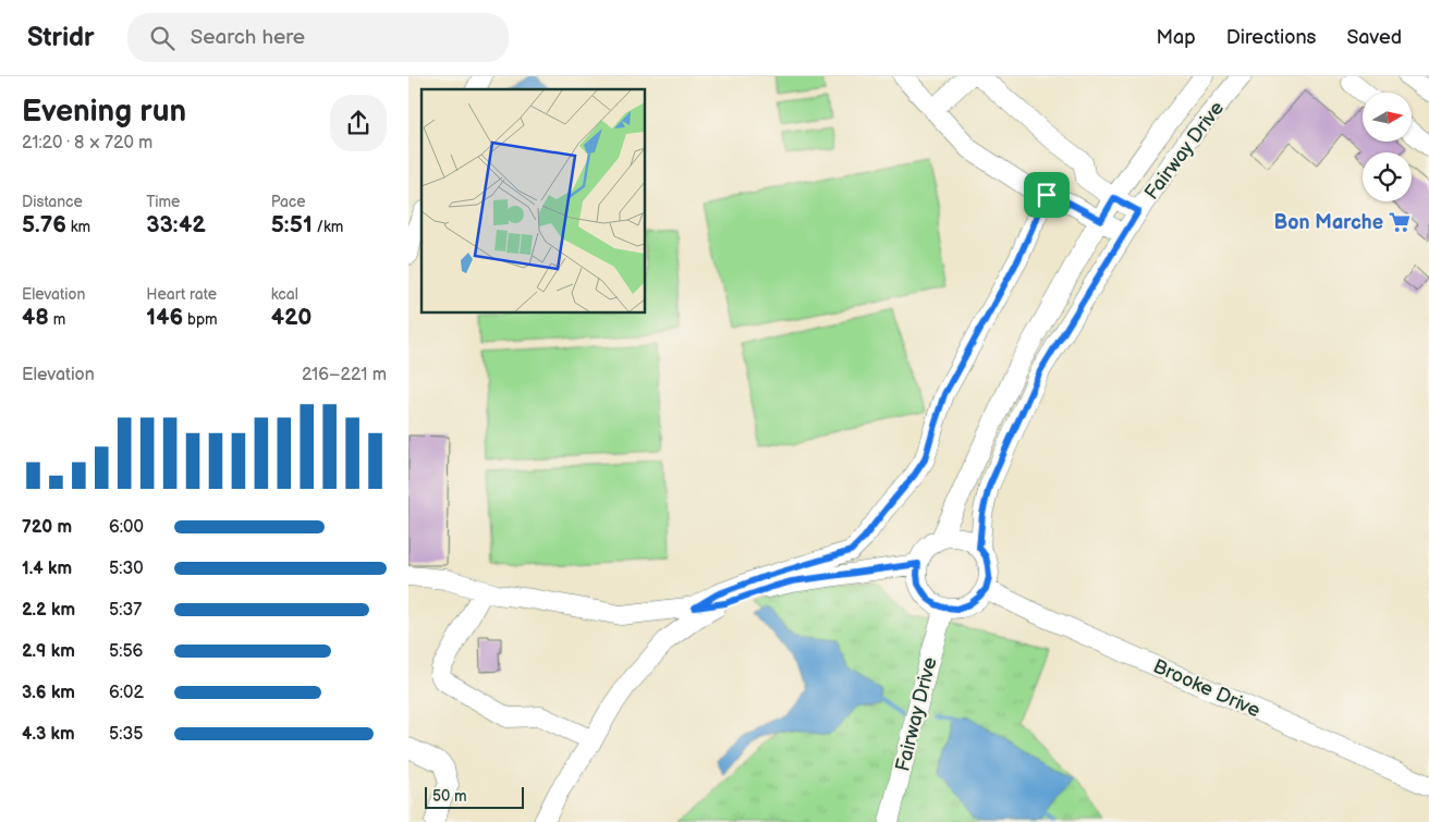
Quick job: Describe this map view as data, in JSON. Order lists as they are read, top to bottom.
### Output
{
  "streets": {
    "street": ["Fairway Drive", "Brooke Drive"]
  },
  "crossings": [
    ["Fairway Drive", "Brooke Drive"]
  ],
  "places": {
    "supermarket": ["Bon Marche"]
  },
  "scale_bar": "50 m",
  "north": "right",
  "page": {
    "header": "Stridr",
    "search": "Search here",
    "nav": ["Map", "Directions", "Saved"],
    "heading": ["Evening run", "21:20 · 8 × 720 m"],
    "stats": [
      ["Distance", "5.76 km"],
      ["Time", "33:42"],
      ["Pace", "5:51 /km"],
      ["Elevation", "48 m"],
      ["Heart rate", "146 bpm"],
      ["kcal", "420"]
    ],
    "chart": ["Elevation", "216–221 m"],
    "list": [
      {
        "name": "720 m",
        "note": "6:00"
      },
      {
        "name": "1.4 km",
        "note": "5:30"
      },
      {
        "name": "2.2 km",
        "note": "5:37"
      },
      {
        "name": "2.9 km",
        "note": "5:56"
      },
      {
        "name": "3.6 km",
        "note": "6:02"
      },
      {
        "name": "4.3 km",
        "note": "5:35"
      }
    ],
    "scale": "50 m"
  }
}
